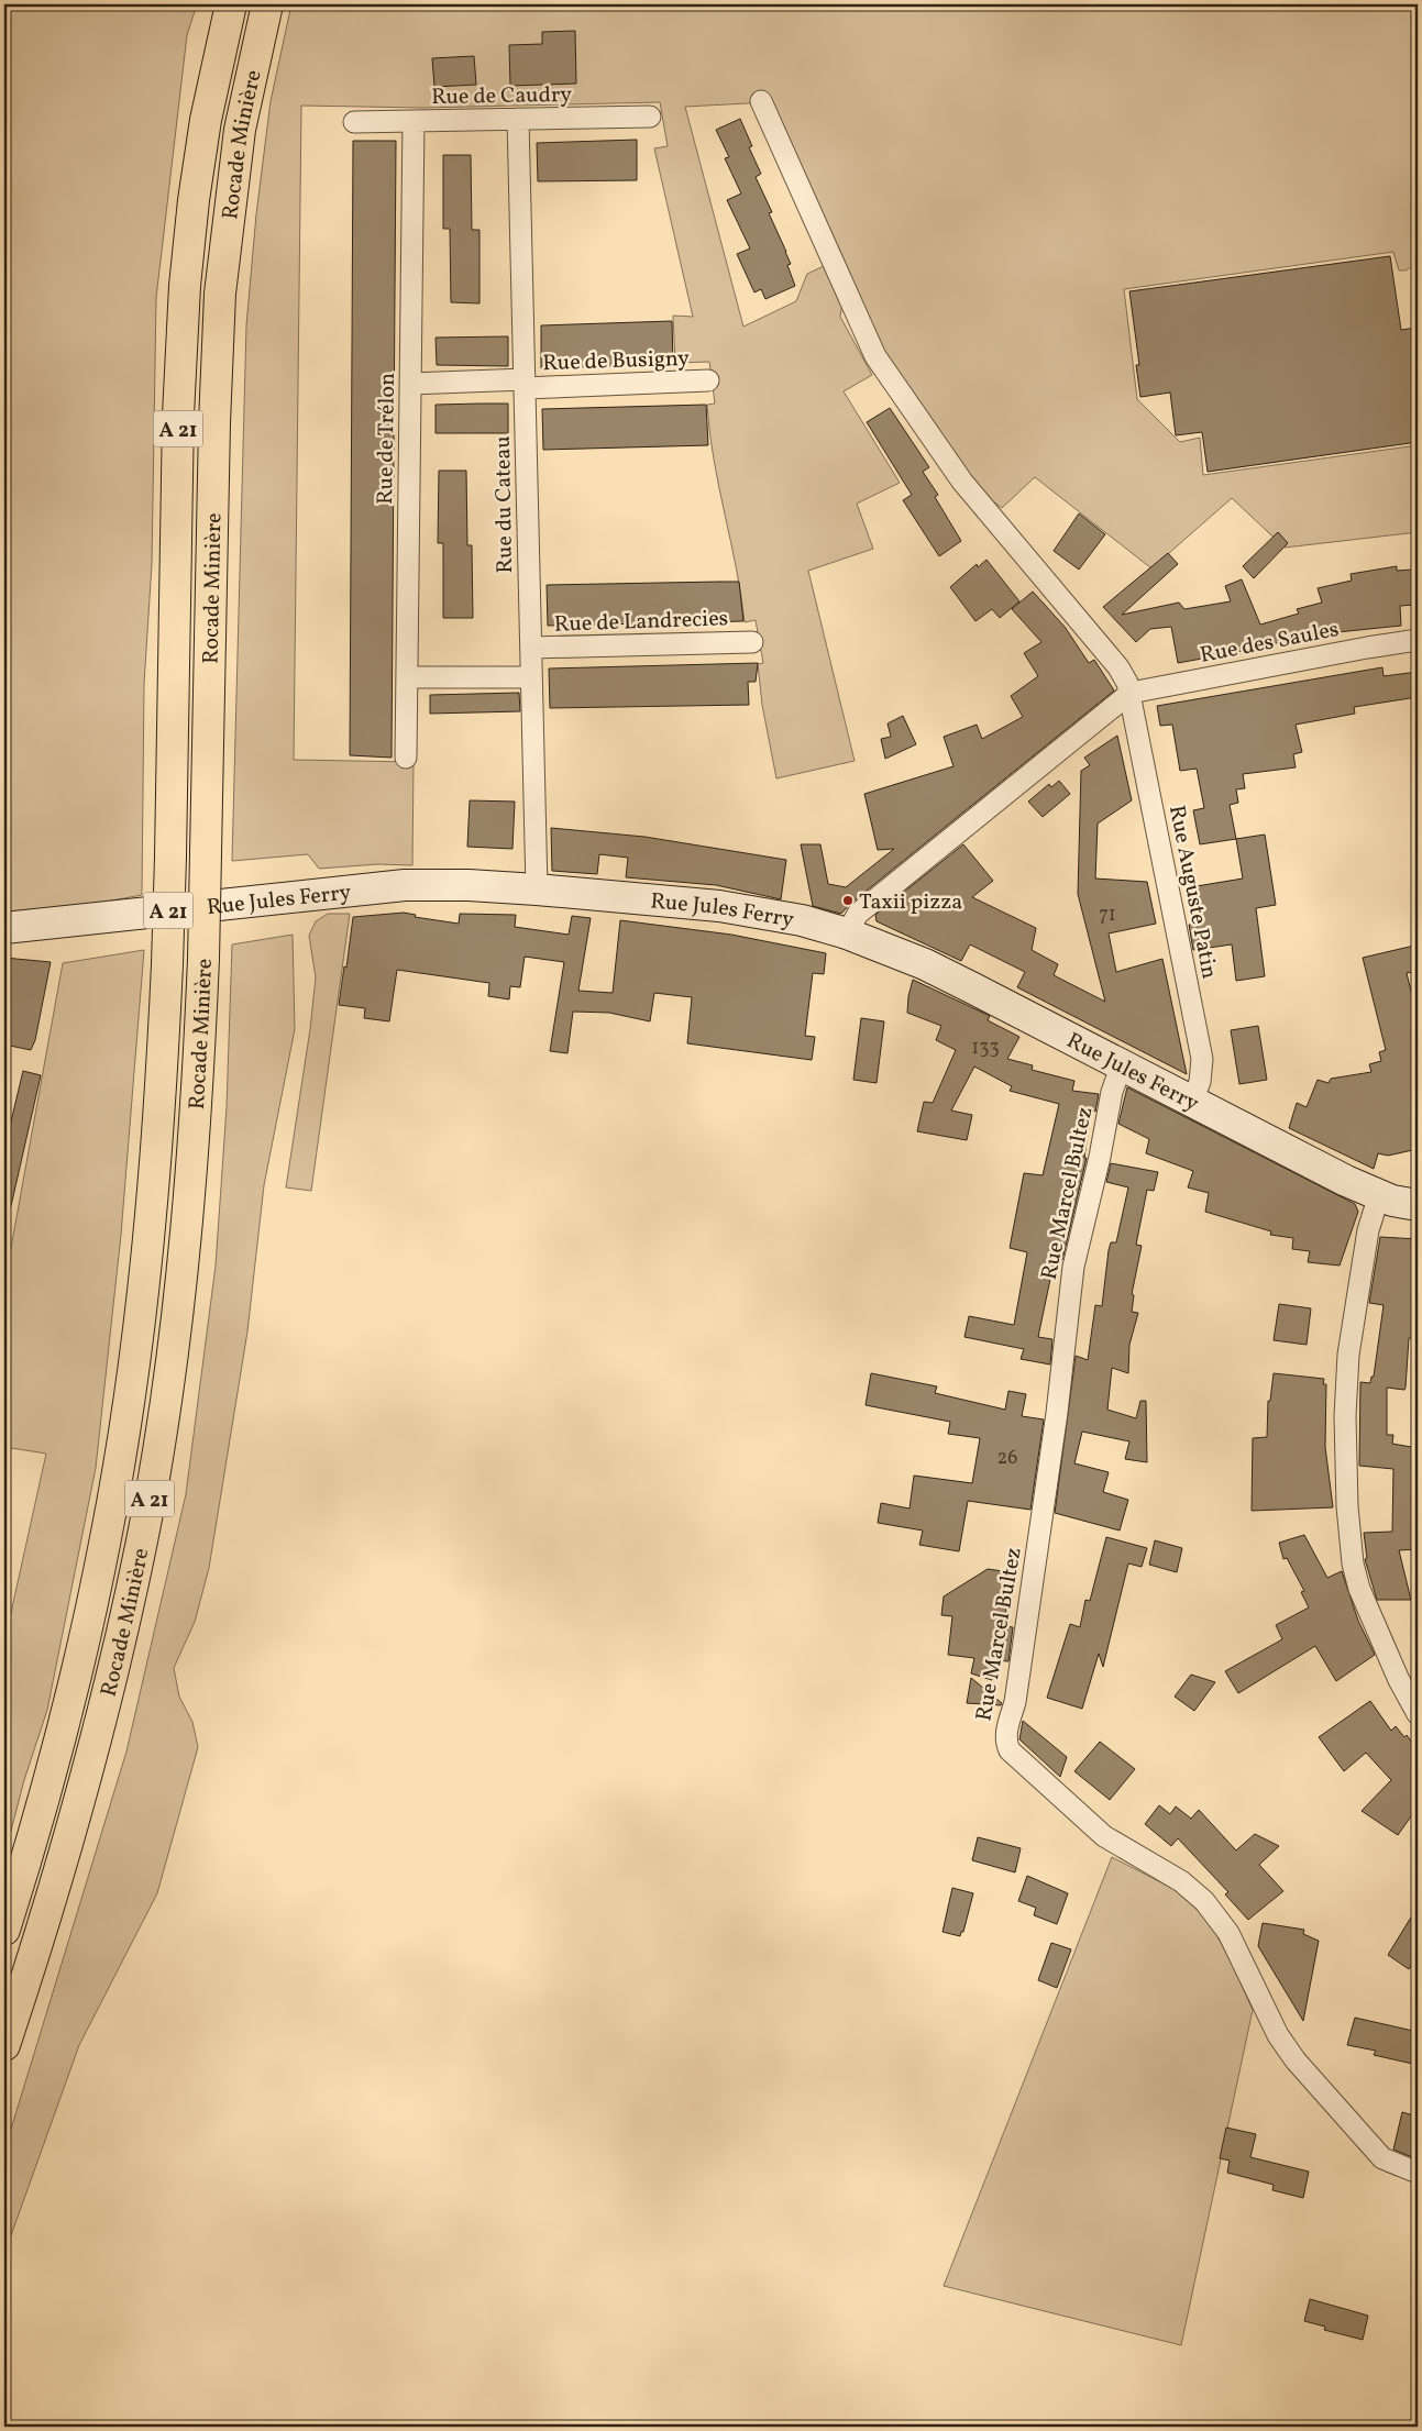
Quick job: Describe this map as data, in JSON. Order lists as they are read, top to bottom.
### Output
{
  "streets": {
    "highway": ["Rocade Minière", "A 21"],
    "street": [
      "Rue de Caudry",
      "Rue de Busigny",
      "Rue de Trélon",
      "Rue du Cateau",
      "Rue de Landrecies",
      "Rue des Saules",
      "Rue Auguste Patin",
      "Rue Jules Ferry",
      "Rue Marcel Bultez"
    ]
  },
  "crossings": [
    ["Rue de Caudry", "Rue de Trélon"],
    ["Rue de Caudry", "Rue du Cateau"],
    ["Rue de Busigny", "Rue de Trélon"],
    ["Rue de Busigny", "Rue du Cateau"],
    ["Rue du Cateau", "Rue de Landrecies"],
    ["Rue du Cateau", "Rue Jules Ferry"],
    ["Rue des Saules", "Rue Auguste Patin"],
    ["Rue Auguste Patin", "Rue Jules Ferry"],
    ["Rue Jules Ferry", "Rue Marcel Bultez"]
  ],
  "places": ["Taxii pizza"],
  "house_numbers": ["71", "133", "26"]
}
